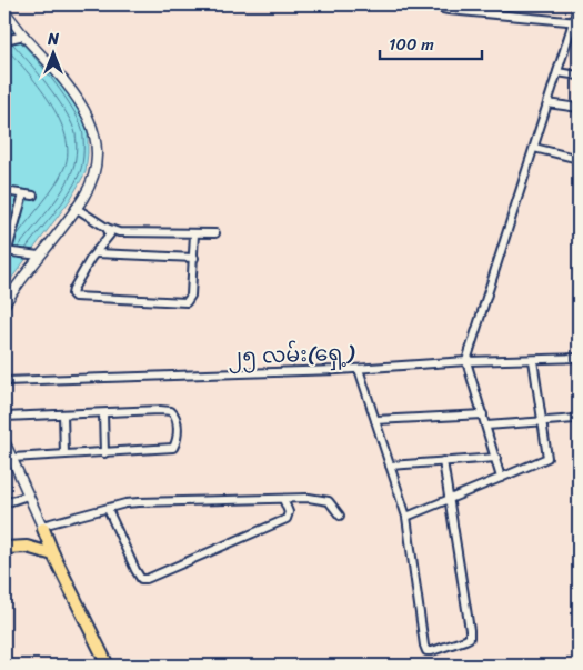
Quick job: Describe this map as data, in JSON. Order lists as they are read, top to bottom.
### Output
{
  "streets": {
    "street": ["၂၅ လမ်း(ရှေ့)"]
  },
  "scale_bar": "100 m",
  "north": "top"
}
